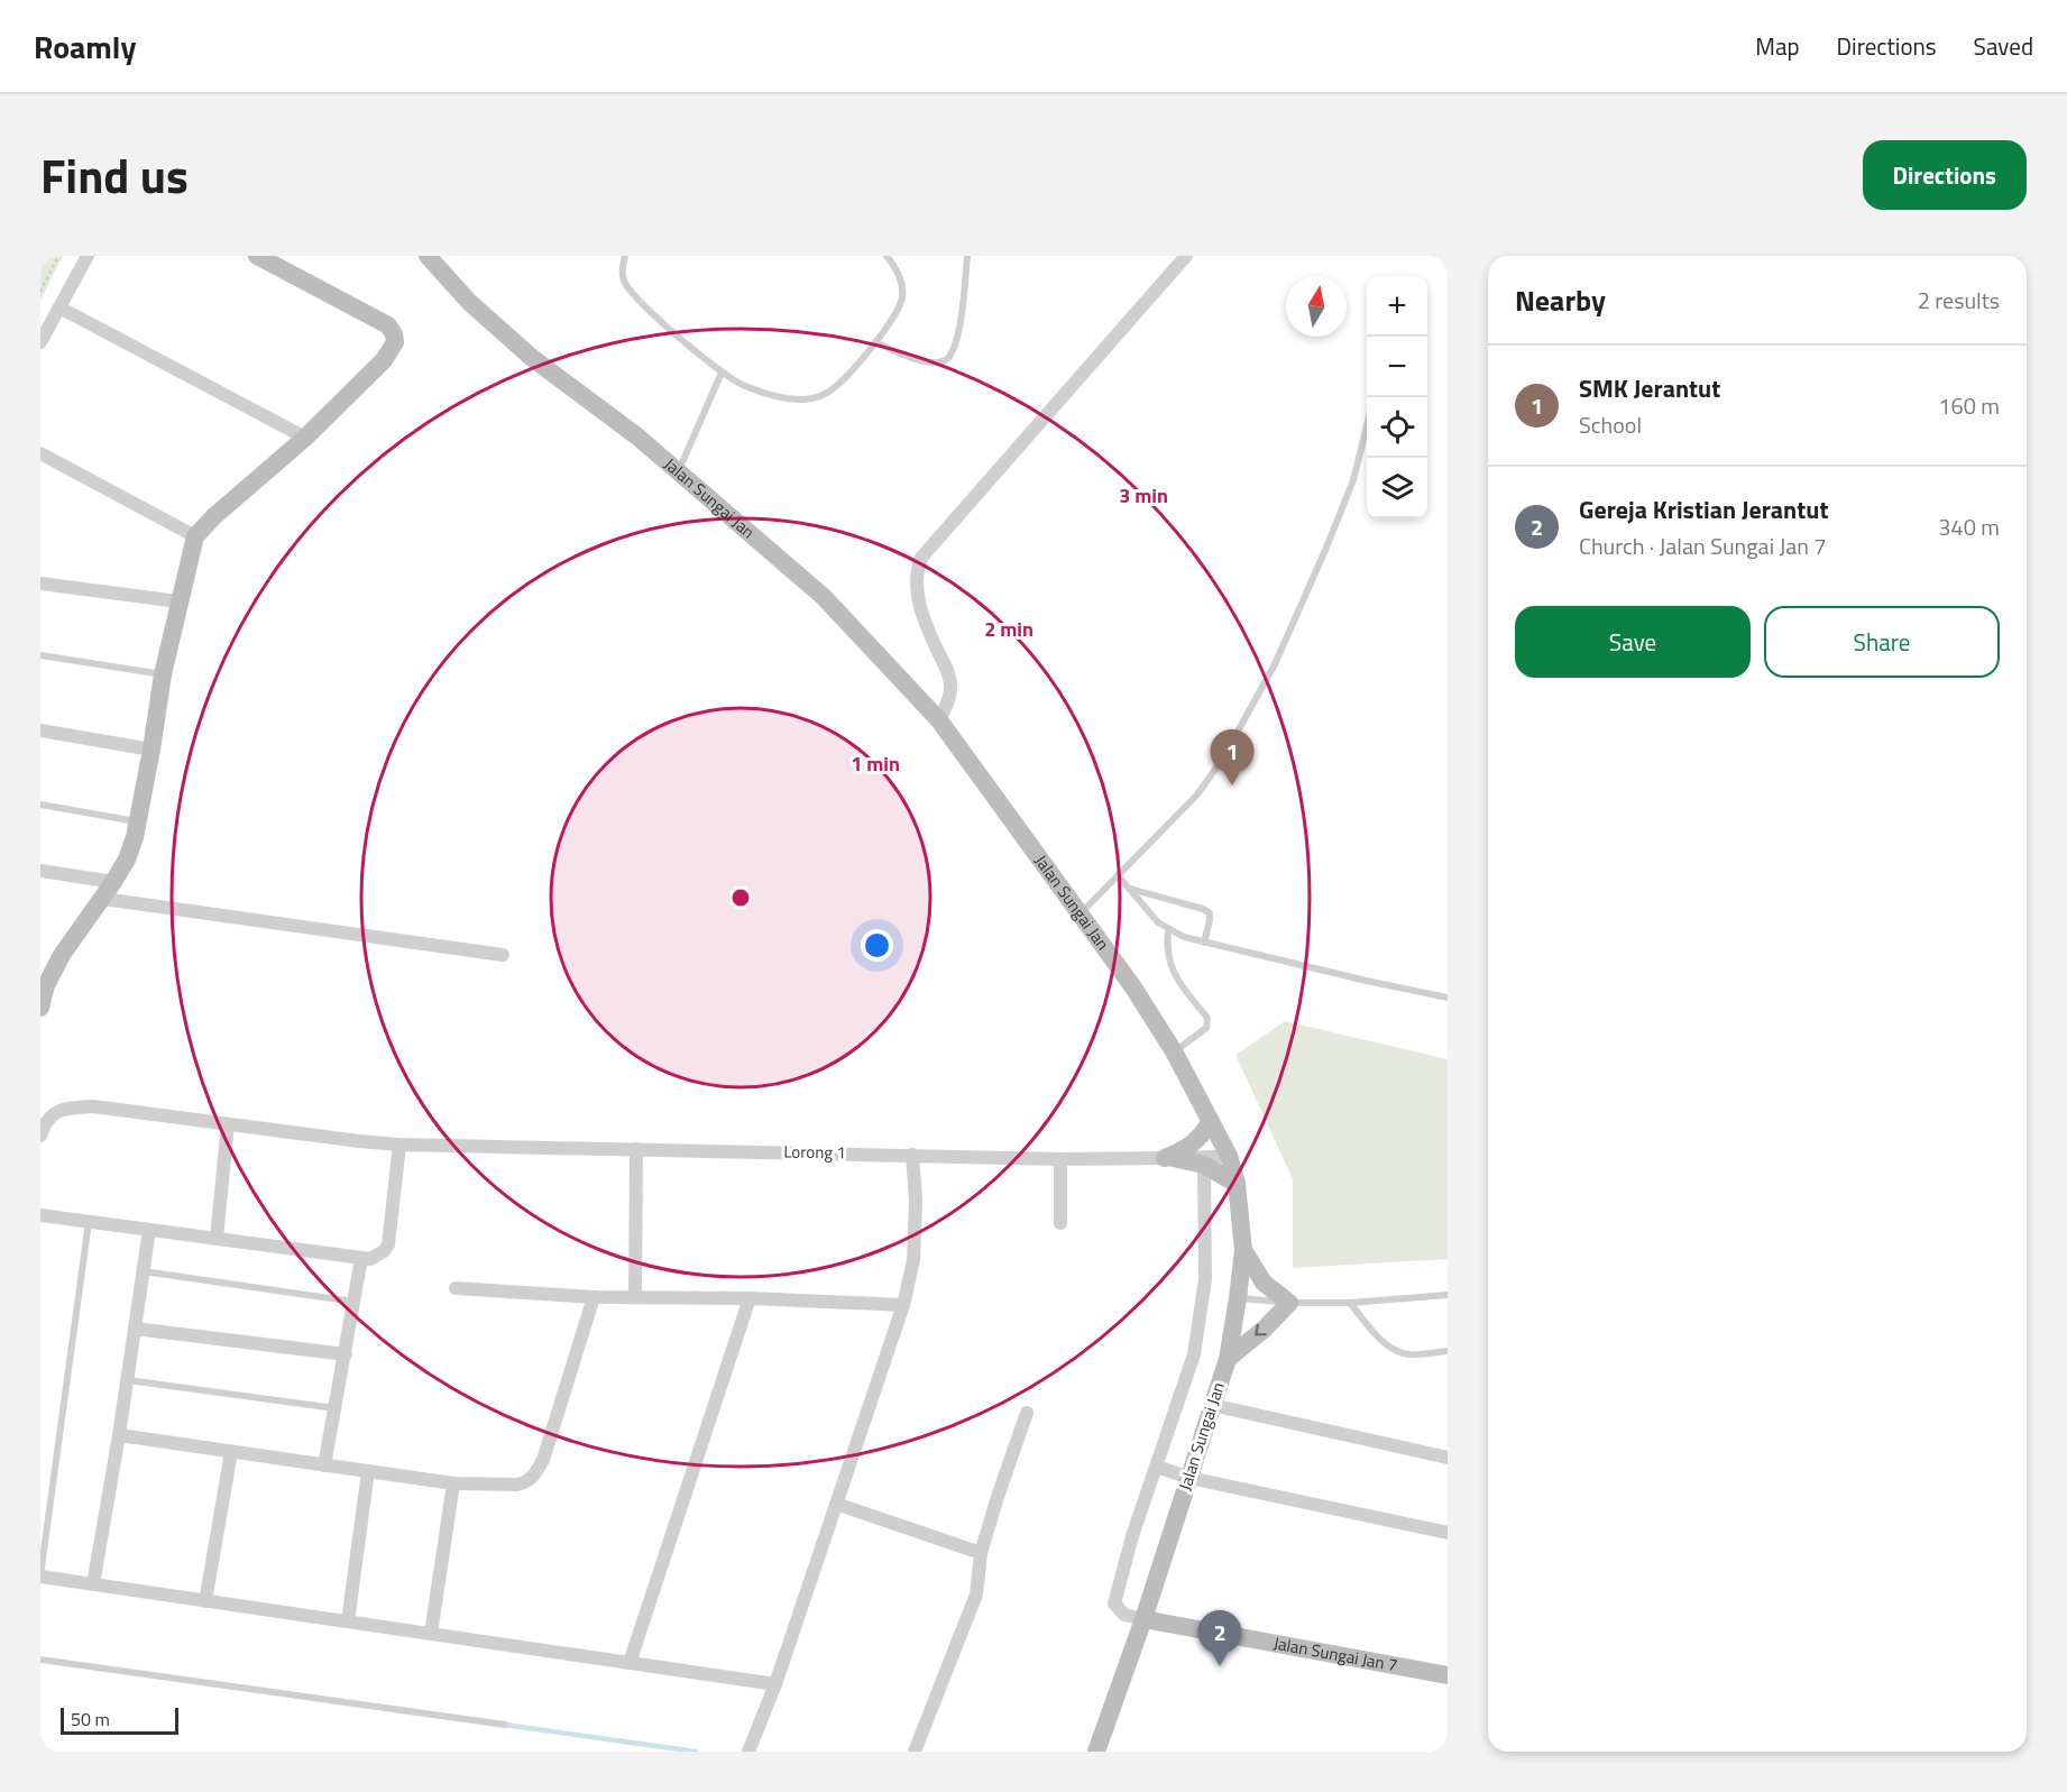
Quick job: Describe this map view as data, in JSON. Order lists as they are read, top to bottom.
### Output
{
  "streets": {
    "main road": ["Jalan Sungai Jan", "Jalan Sungai Jan 7"],
    "street": ["Lorong 1"]
  },
  "crossings": [
    ["Jalan Sungai Jan", "Lorong 1"],
    ["Jalan Sungai Jan", "Jalan Sungai Jan 7"]
  ],
  "scale_bar": "50 m",
  "north": "top",
  "page": {
    "header": "Roamly",
    "nav": ["Map", "Directions", "Saved"],
    "title": "Find us",
    "buttons": [
      "Directions",
      ["Save", "Share"]
    ],
    "heading": ["Nearby", "2 results"],
    "map_buttons": ["+", "−"],
    "list": [
      {
        "mark": "1",
        "name": "SMK Jerantut",
        "note": "School",
        "value": "160 m"
      },
      {
        "mark": "2",
        "name": "Gereja Kristian Jerantut",
        "note": "Church · Jalan Sungai Jan 7",
        "value": "340 m"
      }
    ],
    "pins": ["1", "2"],
    "scale": "50 m"
  },
  "rings": ["3 min", "2 min", "1 min"]
}
